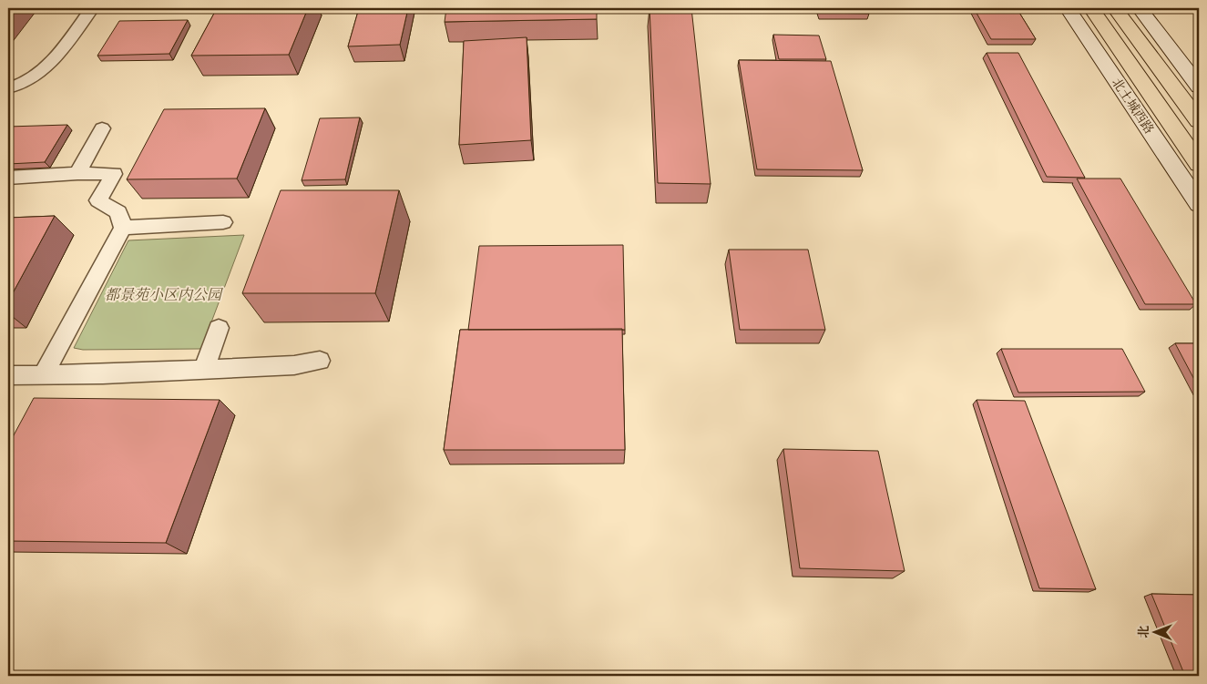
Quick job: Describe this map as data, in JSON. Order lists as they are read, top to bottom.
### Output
{
  "streets": {
    "main road": ["北土城西路"]
  },
  "parks": ["都景苑小区内公园"],
  "north": "left"
}
